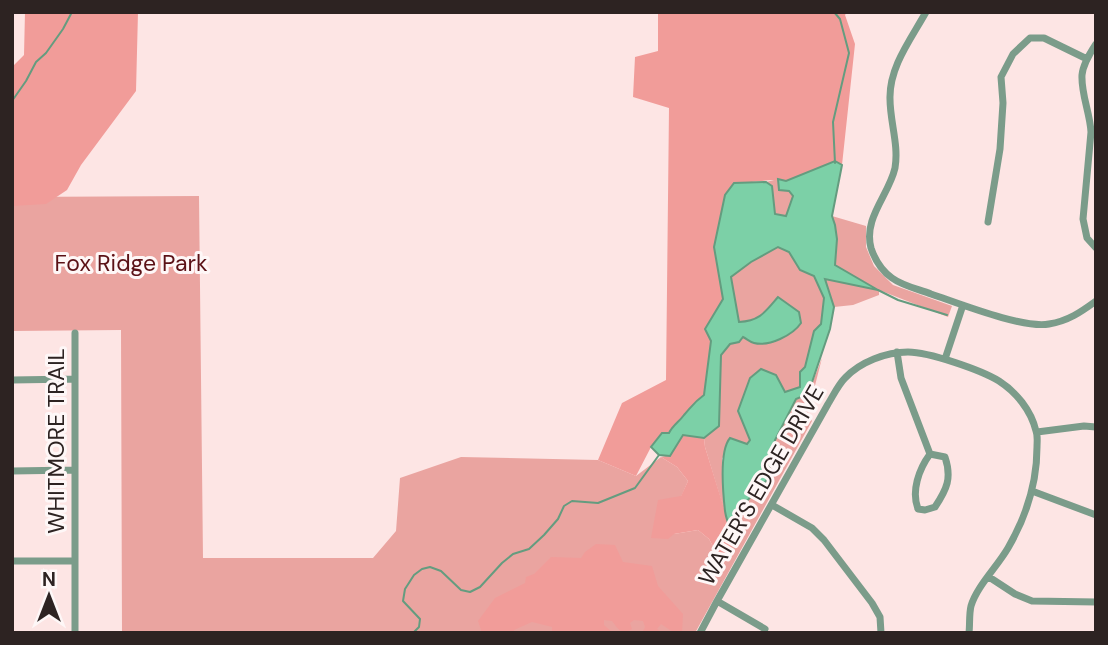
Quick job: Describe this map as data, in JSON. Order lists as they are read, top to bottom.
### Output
{
  "streets": {
    "street": ["WHITMORE TRAIL", "WATER’S EDGE DRIVE"]
  },
  "parks": ["Fox Ridge Park"],
  "north": "top"
}
